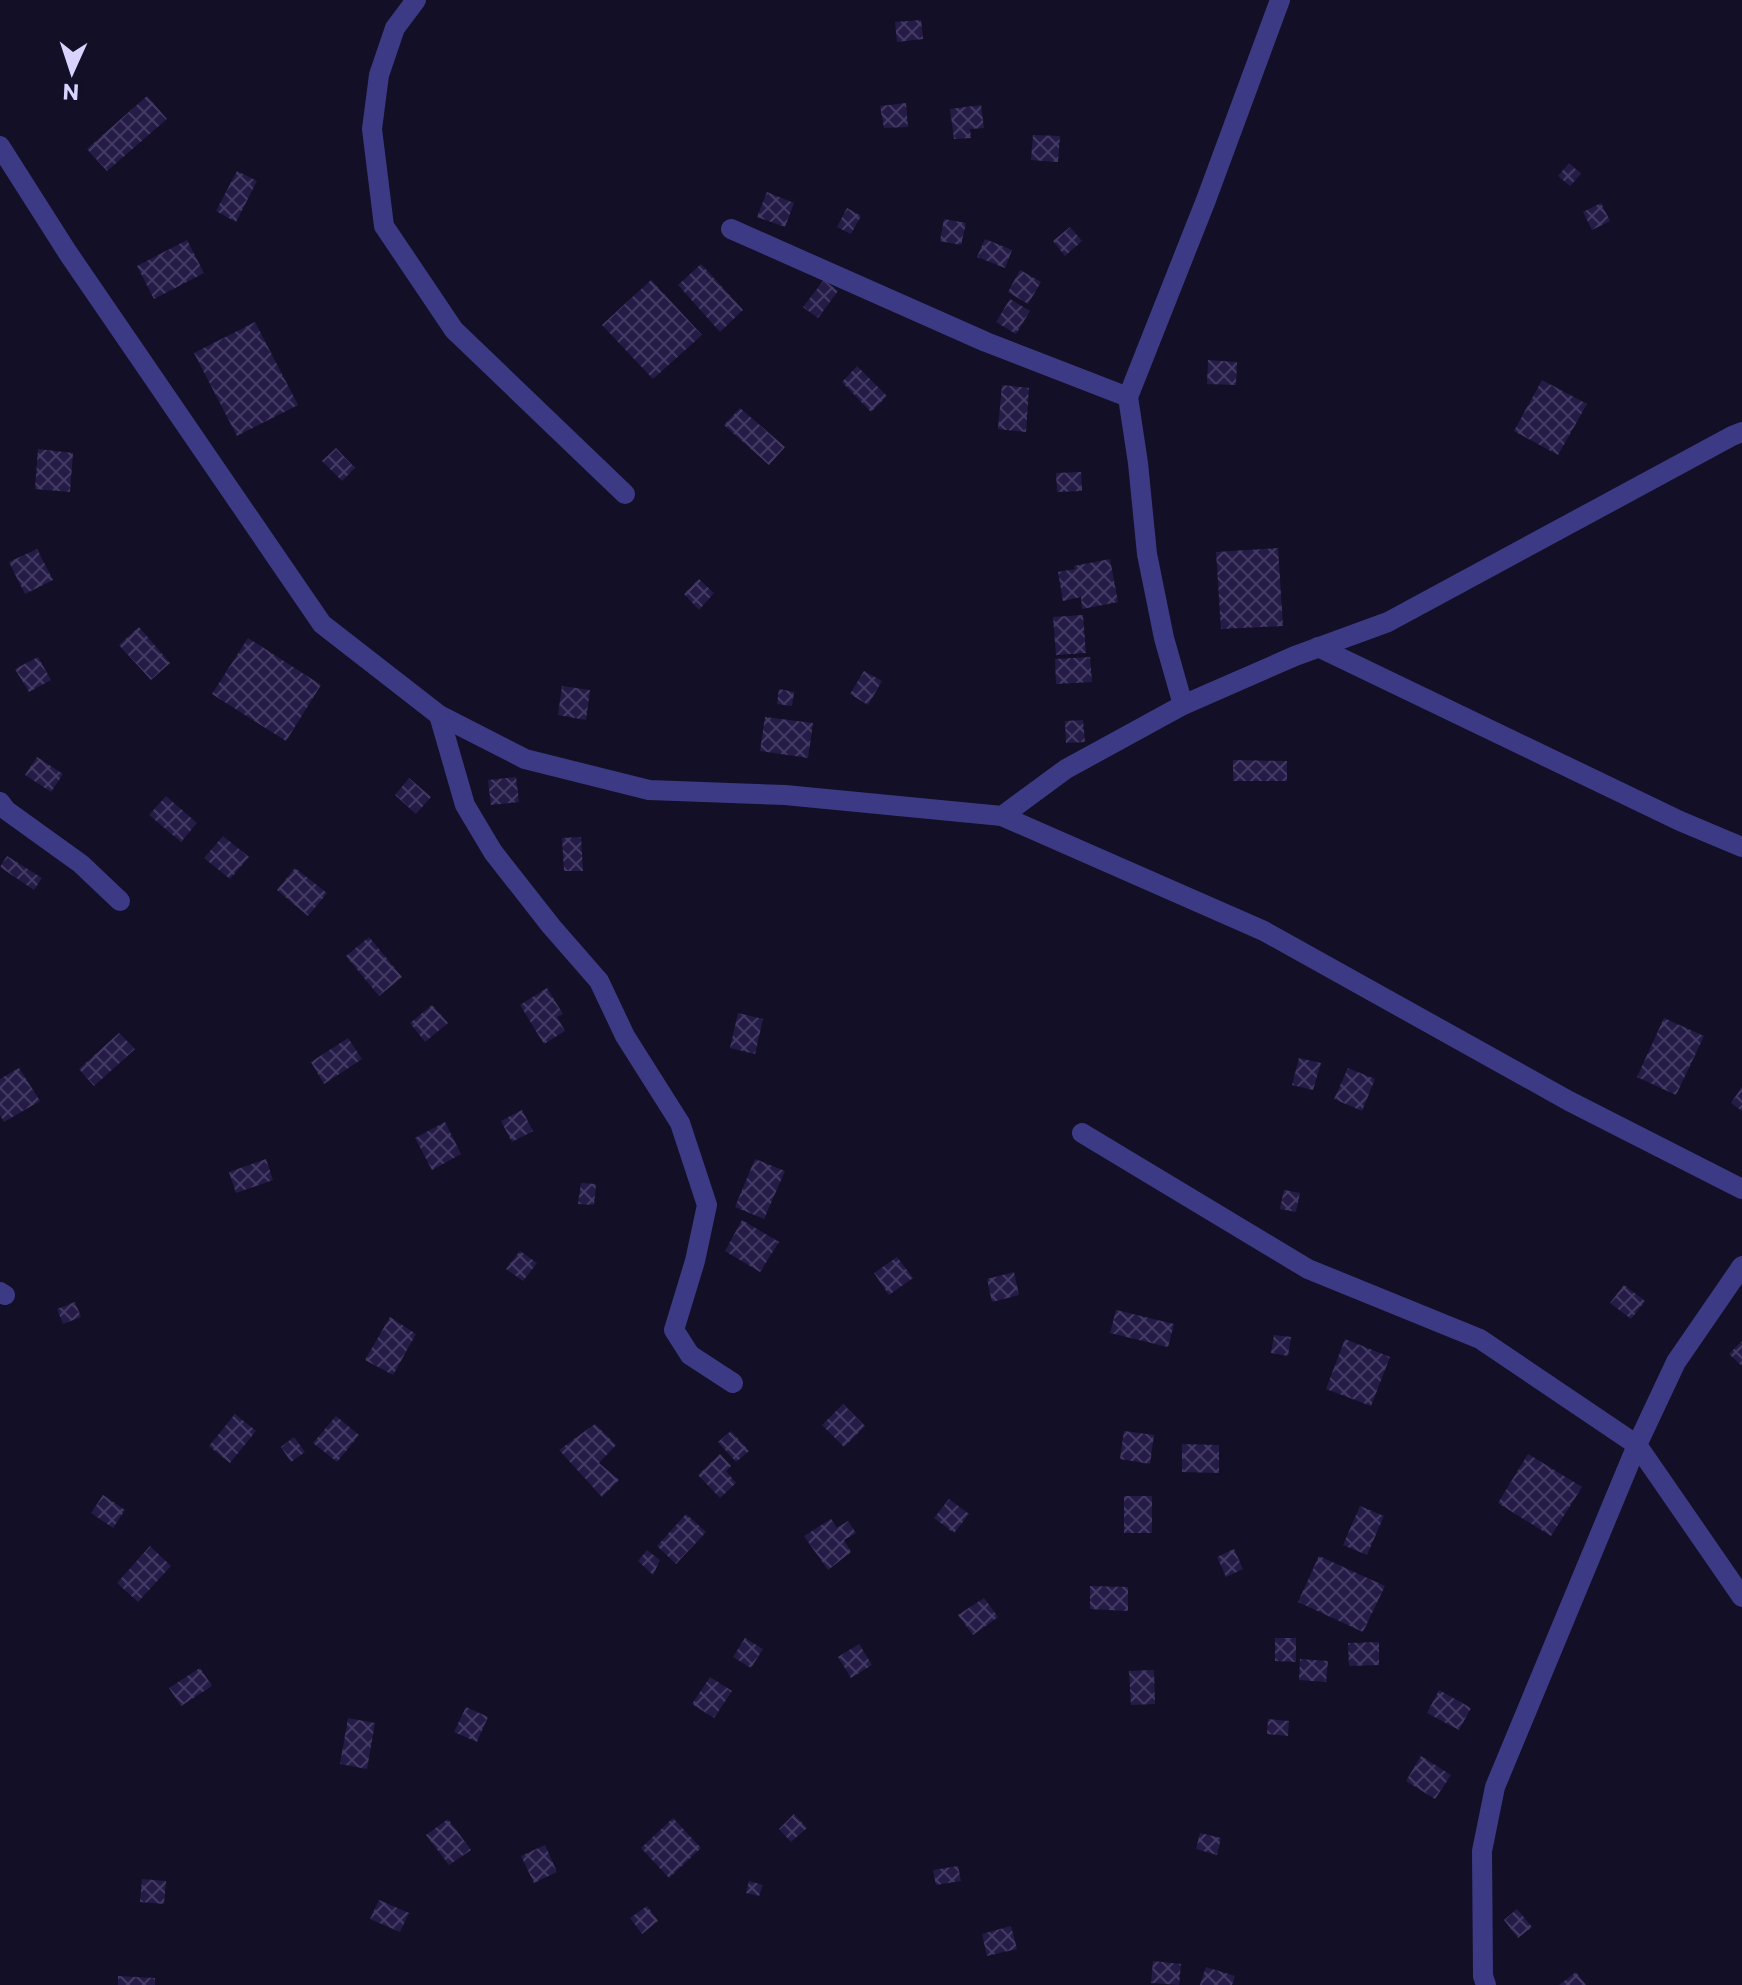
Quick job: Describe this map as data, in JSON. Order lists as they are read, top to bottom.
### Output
{
  "north": "bottom"
}
